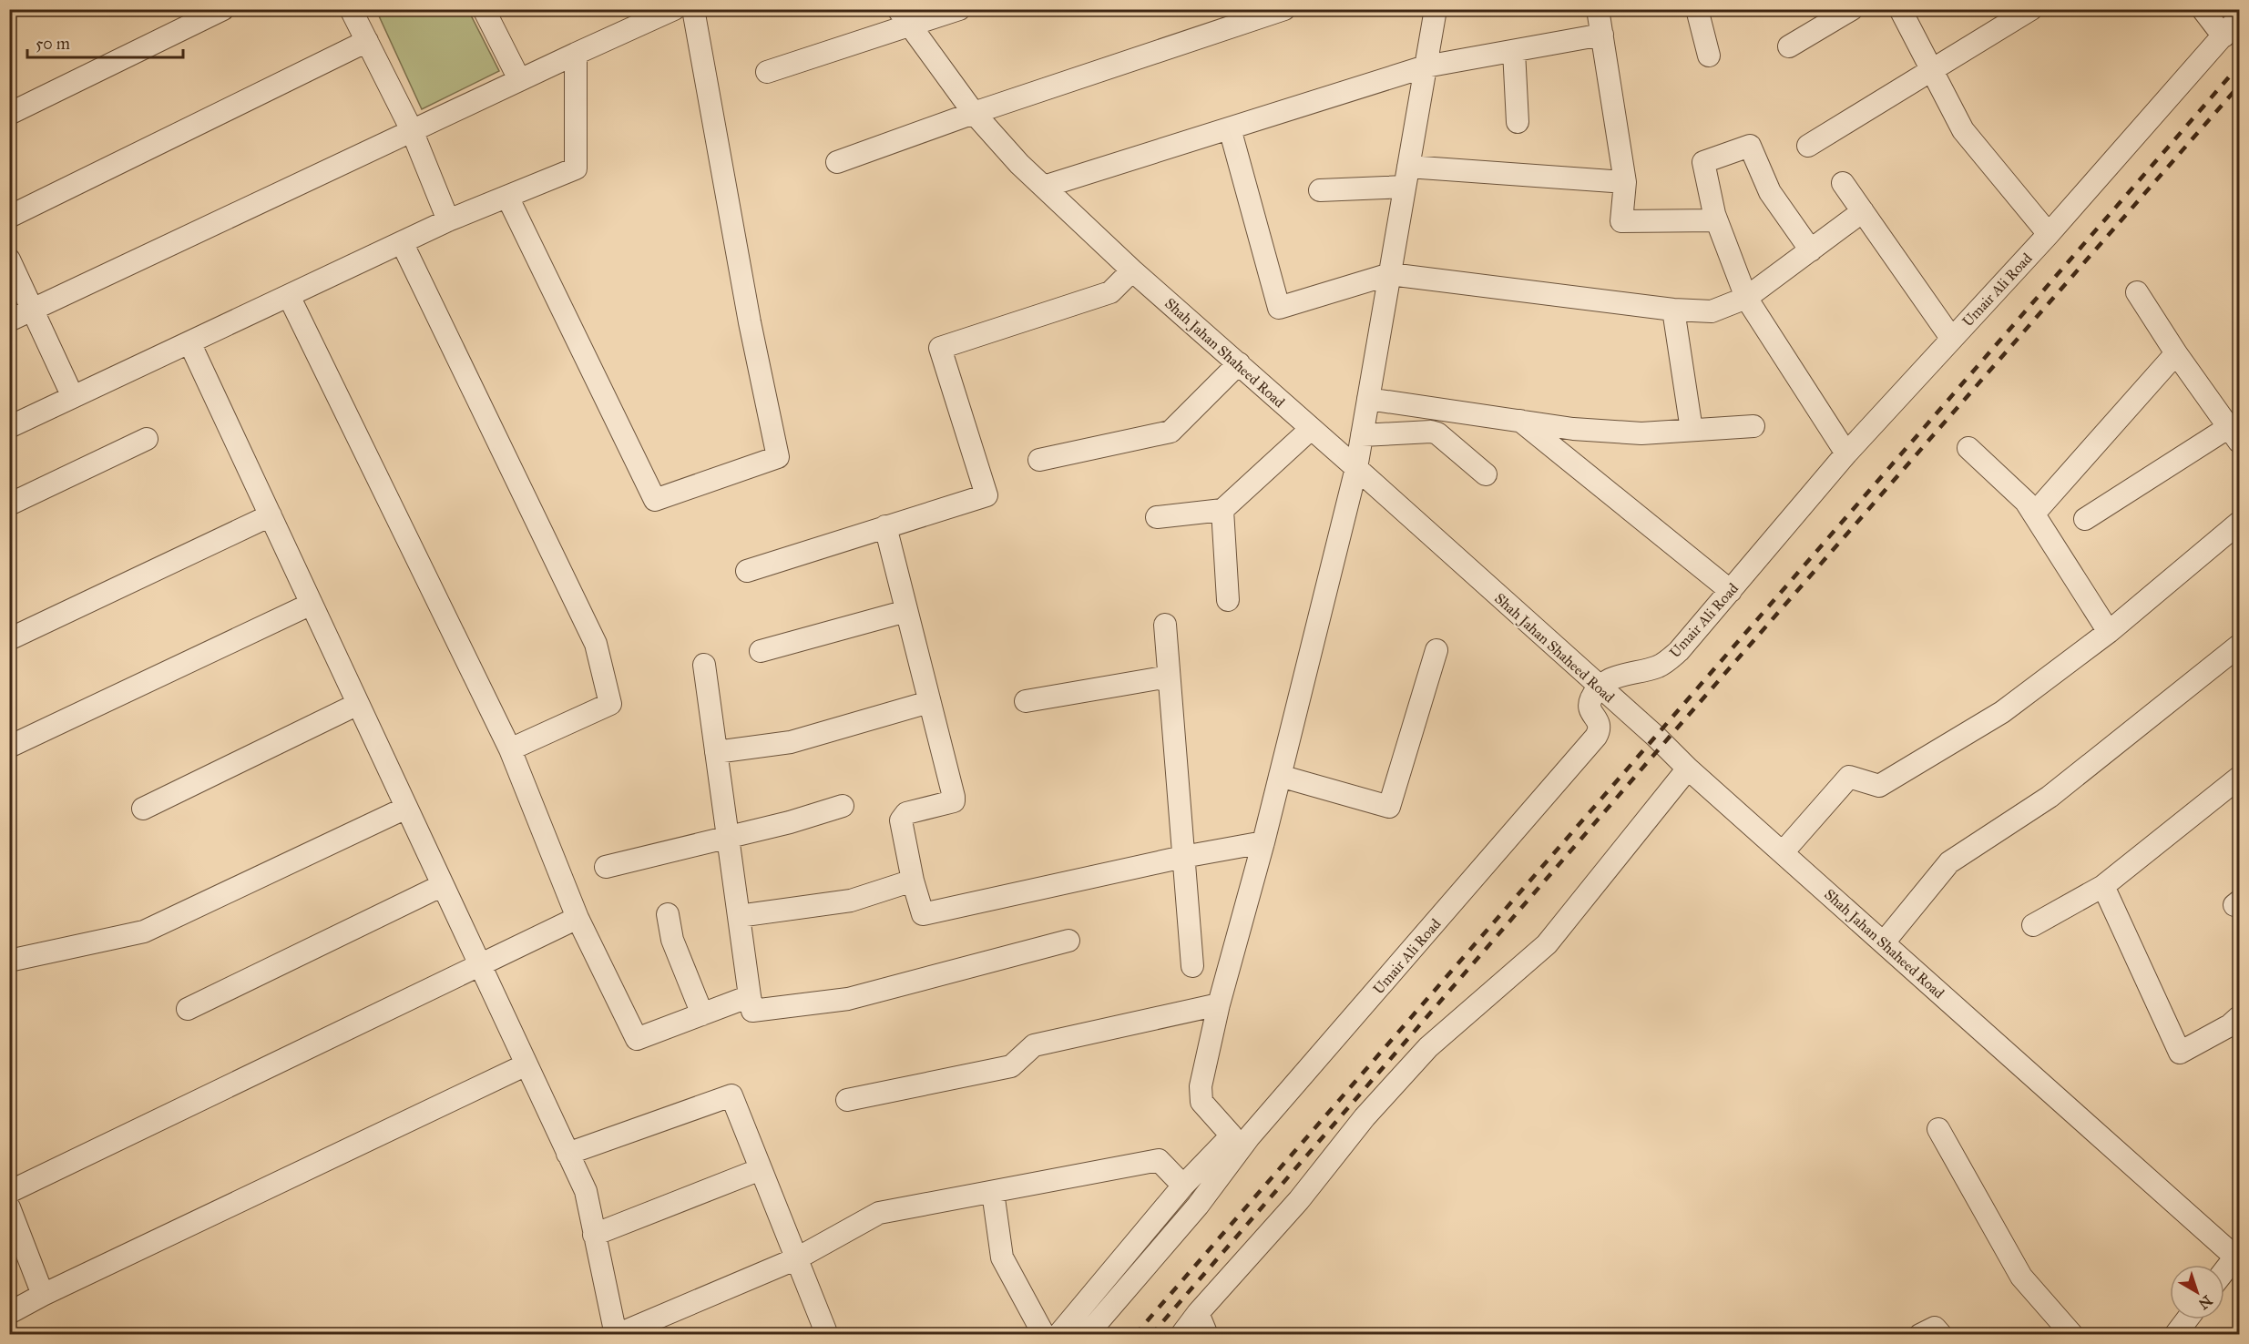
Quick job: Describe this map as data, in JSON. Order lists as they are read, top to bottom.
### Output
{
  "streets": {
    "street": ["Umair Ali Road", "Shah Jahan Shaheed Road"]
  },
  "crossings": [
    ["Umair Ali Road", "Shah Jahan Shaheed Road"]
  ],
  "scale_bar": "50 m",
  "north": "bottom right"
}
